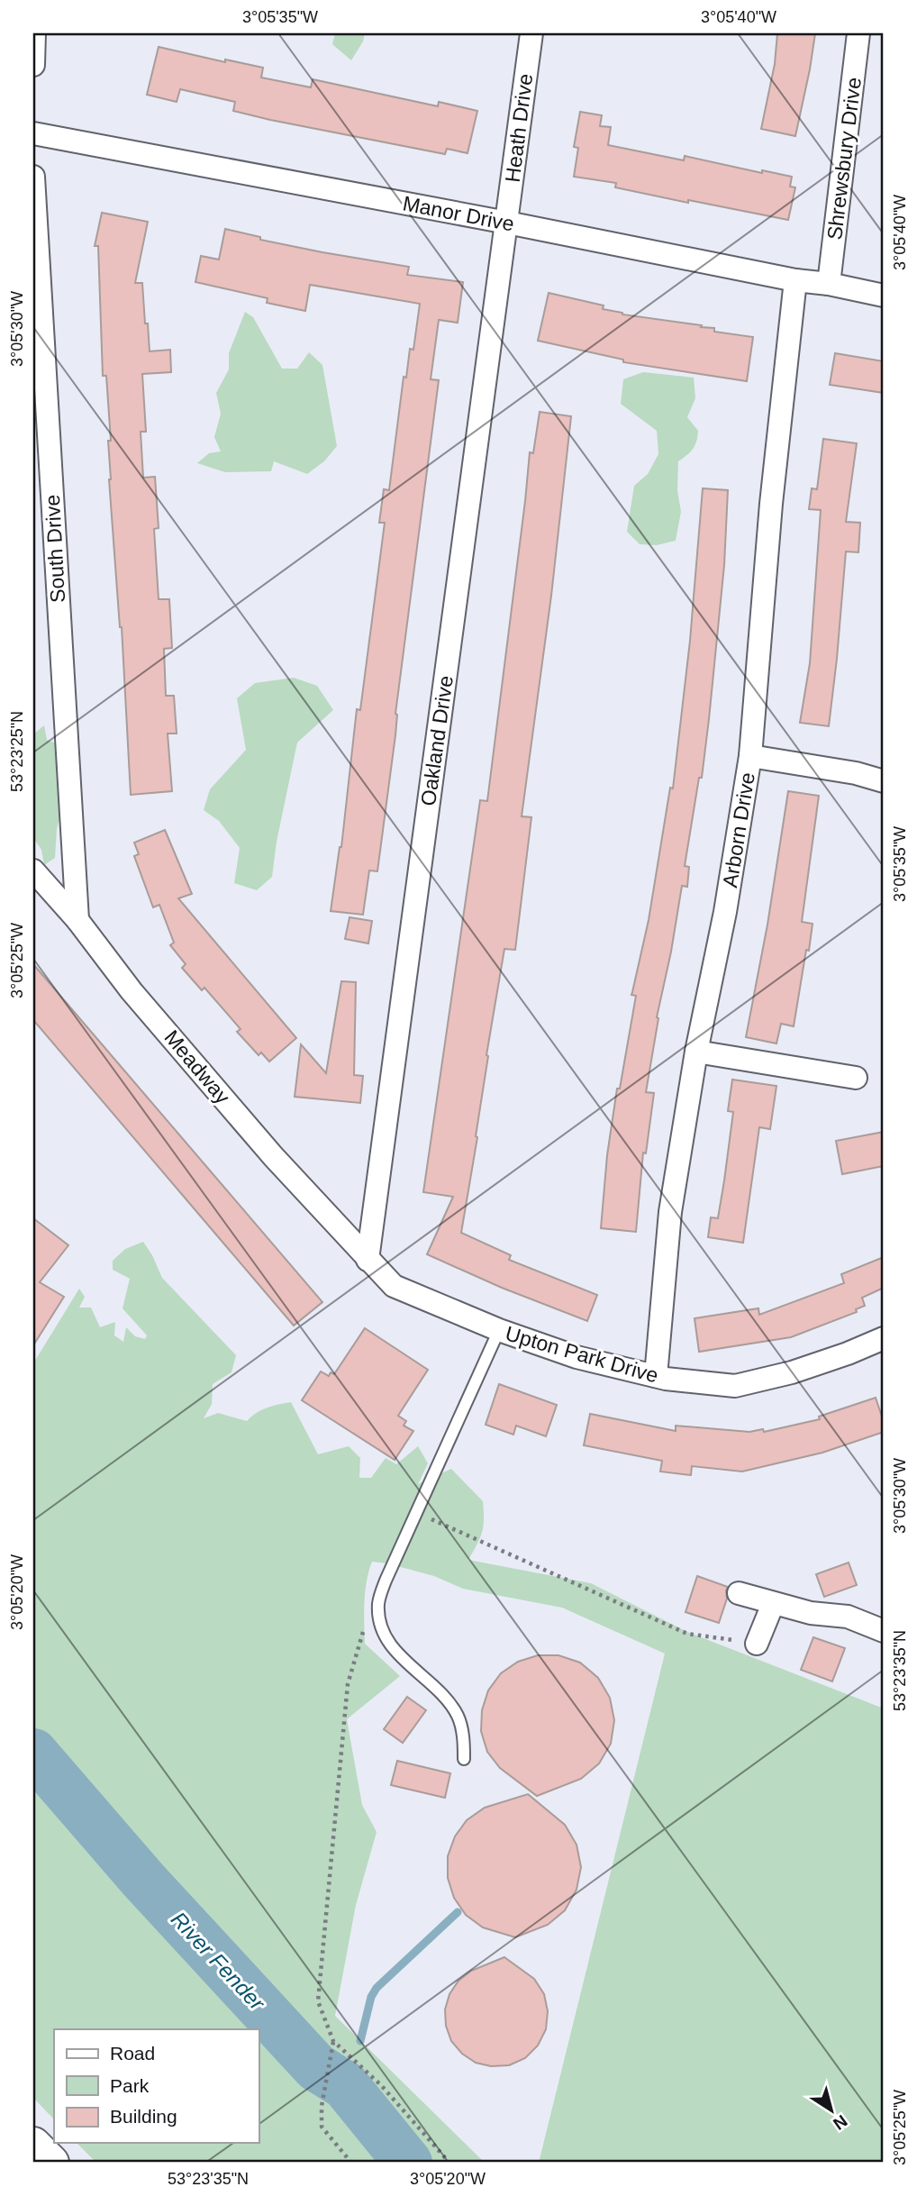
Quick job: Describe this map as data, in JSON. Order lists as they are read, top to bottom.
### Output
{
  "streets": {
    "street": [
      "Heath Drive",
      "Shrewsbury Drive",
      "Manor Drive",
      "South Drive",
      "Oakland Drive",
      "Arborn Drive",
      "Meadway",
      "Upton Park Drive"
    ]
  },
  "crossings": [
    ["Heath Drive", "Manor Drive"],
    ["Heath Drive", "Oakland Drive"],
    ["Shrewsbury Drive", "Manor Drive"],
    ["Manor Drive", "Oakland Drive"],
    ["Manor Drive", "Arborn Drive"],
    ["South Drive", "Meadway"],
    ["Oakland Drive", "Meadway"],
    ["Oakland Drive", "Upton Park Drive"],
    ["Arborn Drive", "Upton Park Drive"],
    ["Meadway", "Upton Park Drive"]
  ],
  "water": ["River Fender"],
  "legend": ["Road", "Park", "Building"],
  "north": "bottom right",
  "coordinates": [
    "3°05'35\"W",
    "3°05'40\"W",
    "3°05'30\"W",
    "53°23'25\"N",
    "3°05'25\"W",
    "3°05'20\"W",
    "53°23'35\"N"
  ]
}
